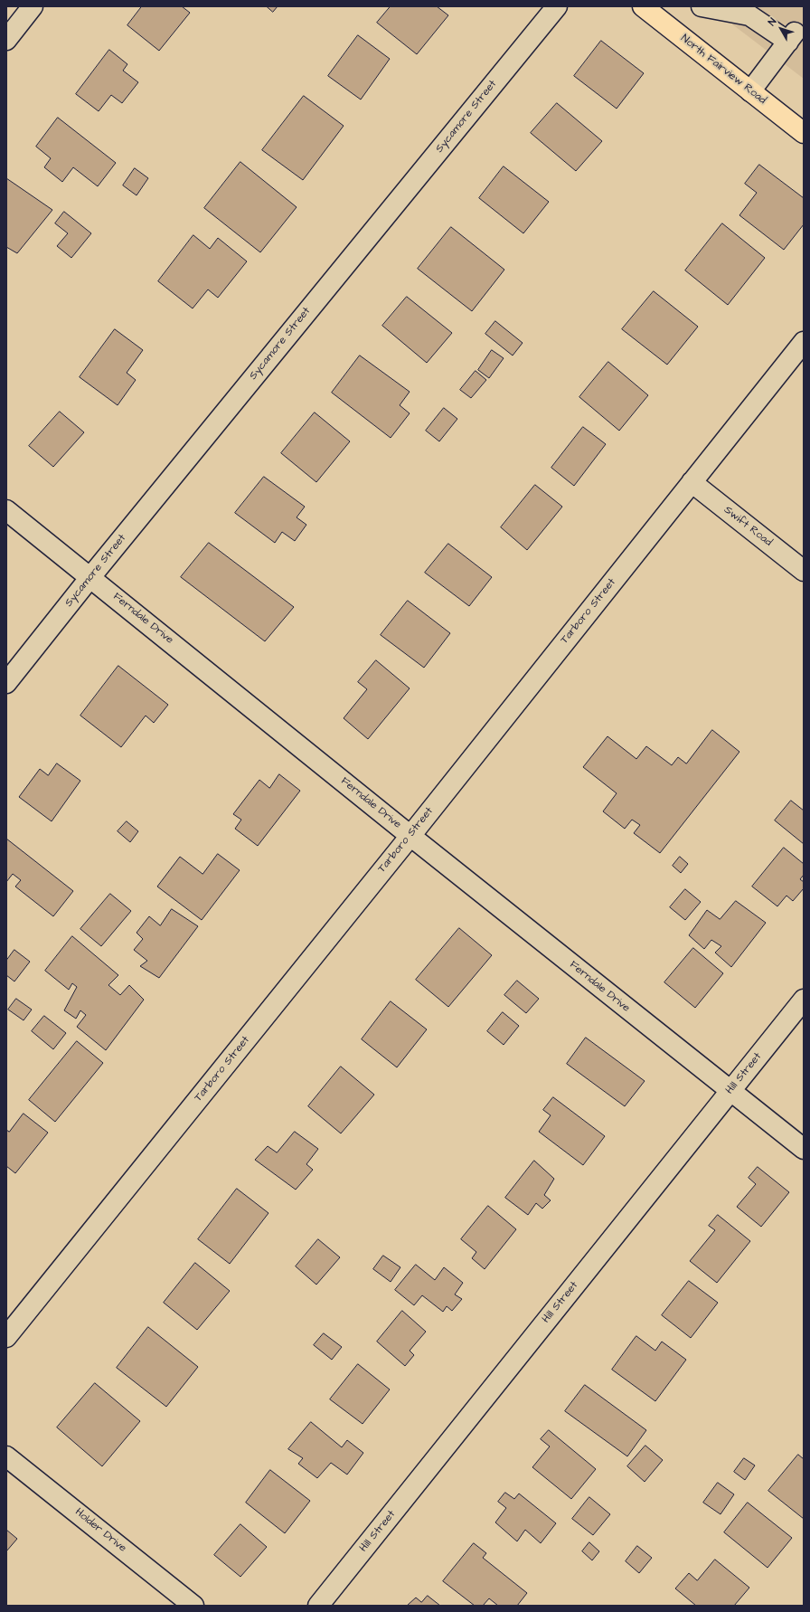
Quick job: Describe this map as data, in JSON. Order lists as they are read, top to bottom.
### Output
{
  "streets": {
    "main road": ["North Fairview Road"],
    "street": [
      "Sycamore Street",
      "Swift Road",
      "Tarboro Street",
      "Ferndale Drive",
      "Hill Street",
      "Holder Drive"
    ]
  },
  "crossings": [
    ["Sycamore Street", "Ferndale Drive"],
    ["Swift Road", "Tarboro Street"],
    ["Tarboro Street", "Ferndale Drive"],
    ["Ferndale Drive", "Hill Street"]
  ],
  "north": "top left"
}
